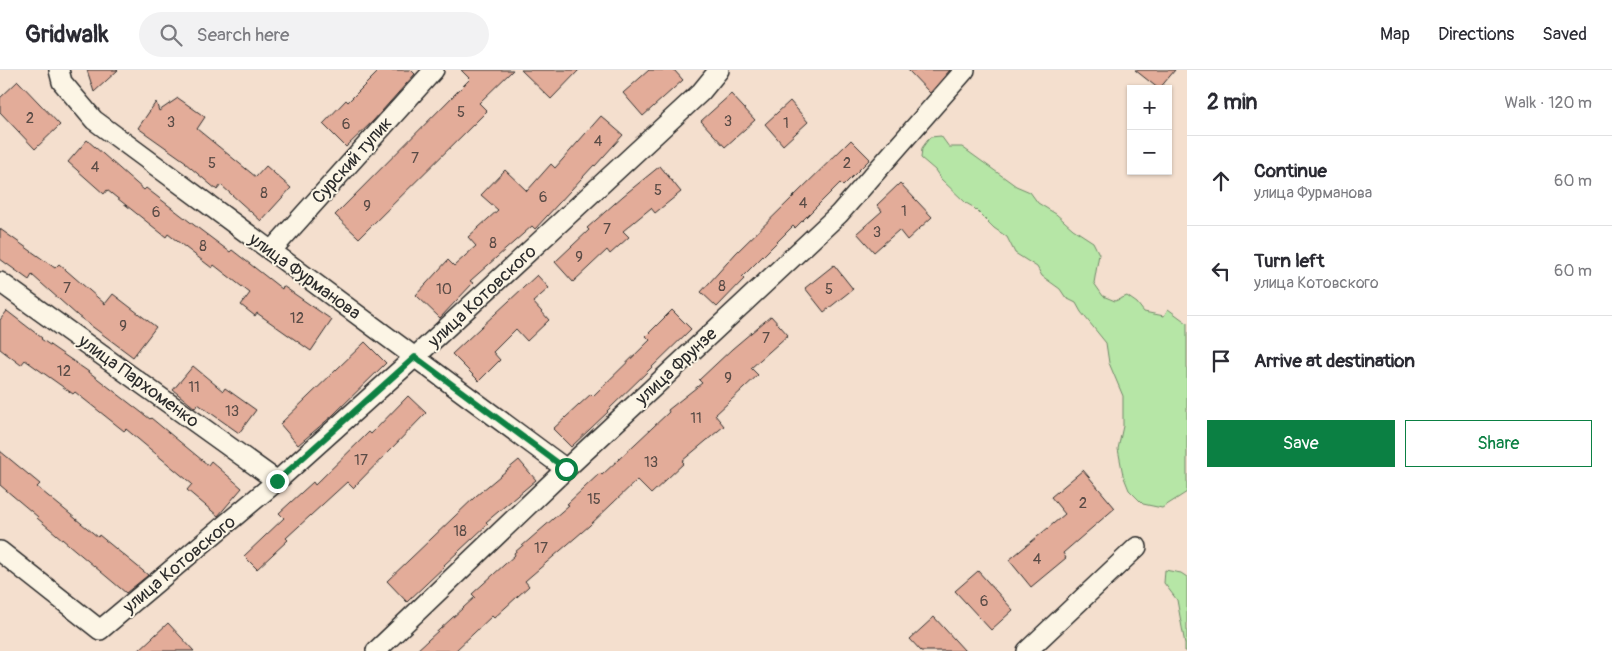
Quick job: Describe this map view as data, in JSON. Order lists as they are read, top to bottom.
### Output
{
  "streets": {
    "street": [
      "Сурский тупик",
      "улица Фурманова",
      "улица Котовского",
      "улица Фрунзе",
      "улица Пархоменко"
    ]
  },
  "crossings": [
    ["Сурский тупик", "улица Фурманова"],
    ["улица Фурманова", "улица Котовского"],
    ["улица Фурманова", "улица Фрунзе"],
    ["улица Котовского", "улица Пархоменко"]
  ],
  "house_numbers": [
    "5",
    "2",
    "3",
    "3",
    "1",
    "6",
    "4",
    "7",
    "5",
    "2",
    "4",
    "5",
    "8",
    "6",
    "4",
    "9",
    "1",
    "6",
    "7",
    "3",
    "8",
    "8",
    "9",
    "8",
    "7",
    "10",
    "5",
    "12",
    "9",
    "7",
    "12",
    "9",
    "11",
    "13",
    "11",
    "17",
    "13",
    "15",
    "2",
    "18",
    "17",
    "4",
    "6"
  ],
  "page": {
    "header": "Gridwalk",
    "search": "Search here",
    "nav": ["Map", "Directions", "Saved"],
    "heading": ["2 min", "Walk · 120 m"],
    "map_buttons": ["+", "−"],
    "list": [
      ["Continue", "улица Фурманова", "60 m"],
      ["Turn left", "улица Котовского", "60 m"],
      "Arrive at destination"
    ],
    "buttons": ["Save", "Share"]
  }
}
